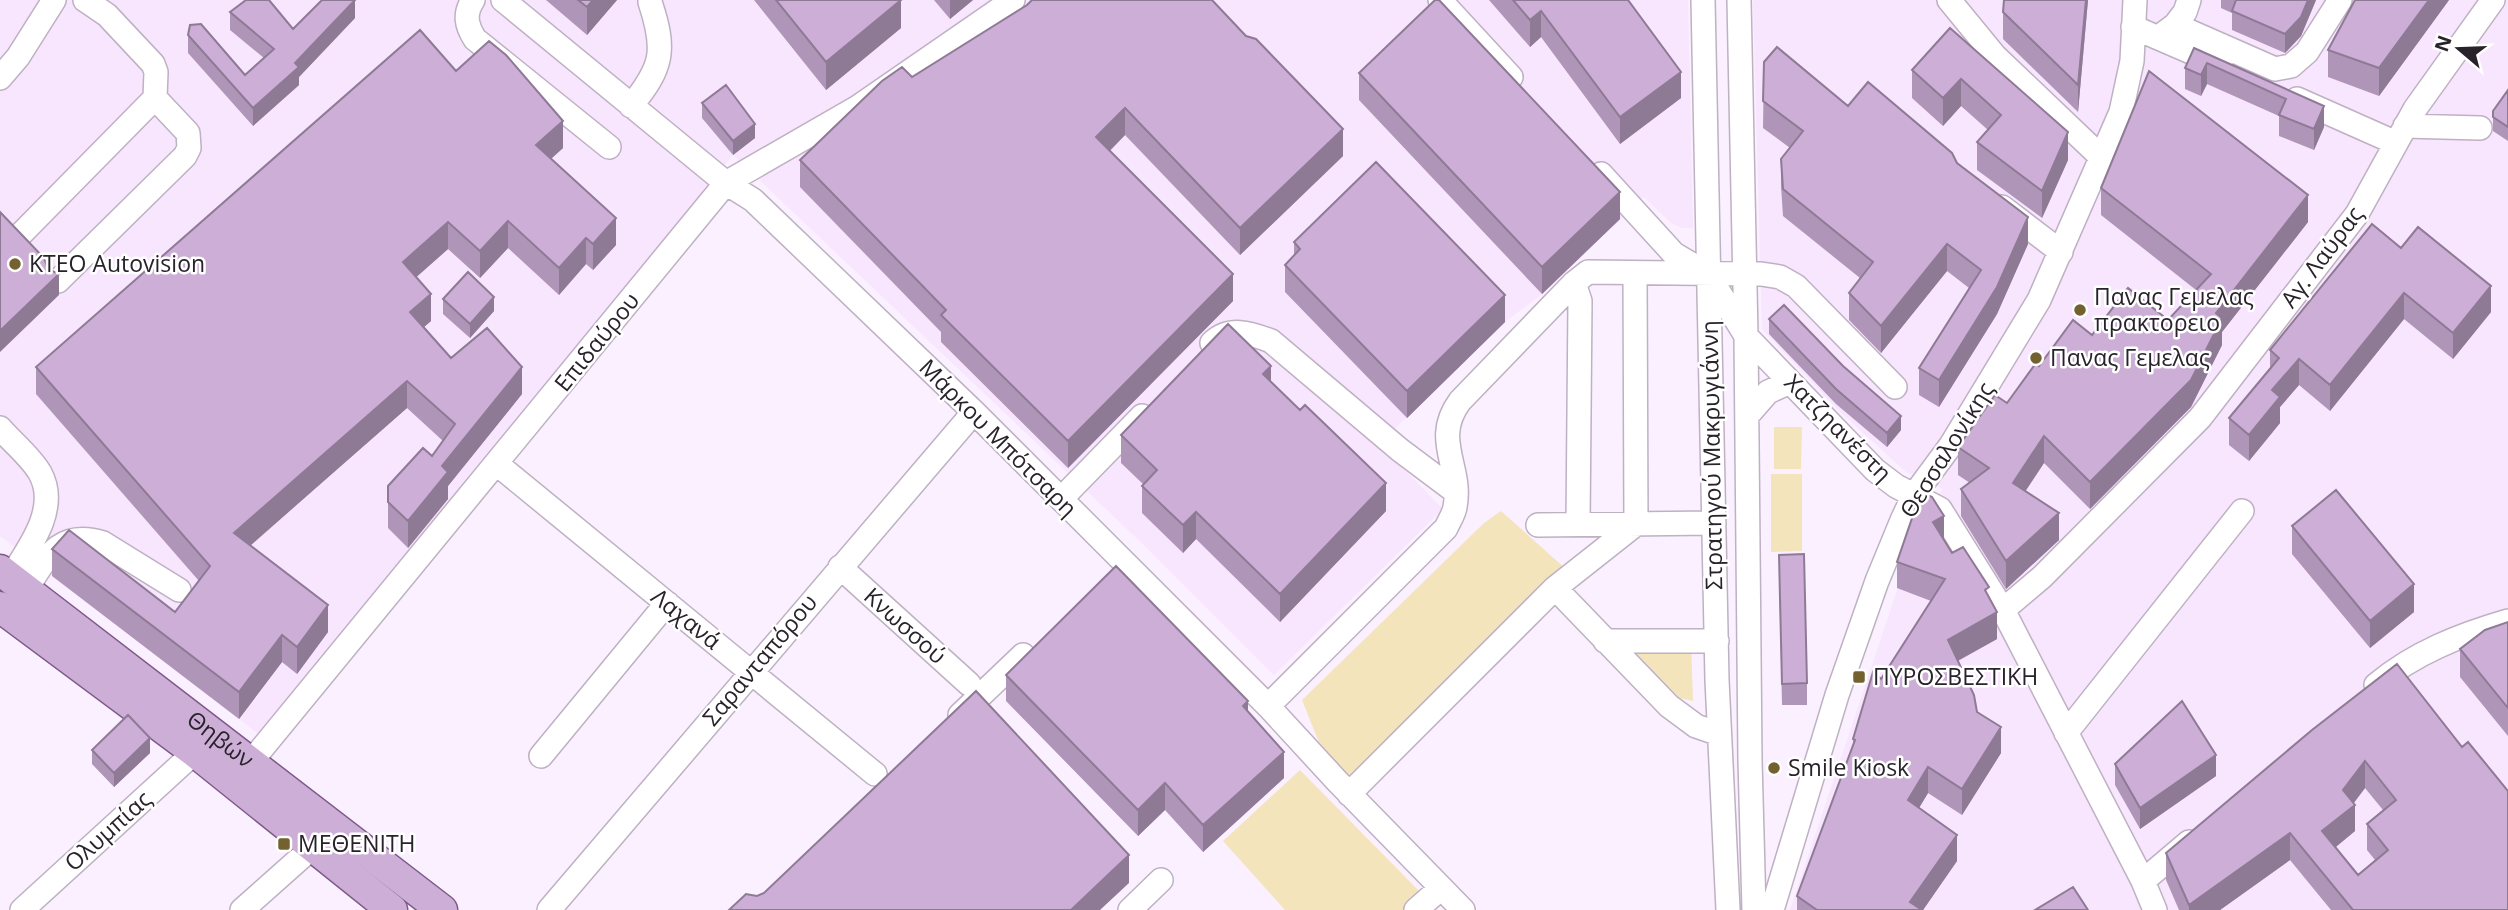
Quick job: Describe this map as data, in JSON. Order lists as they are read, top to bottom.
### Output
{
  "streets": {
    "main road": ["Θηβών"],
    "street": [
      "Αγ. Λαύρας",
      "Επιδαύρου",
      "Χατζηανέστη",
      "Μάρκου Μπότσαρη",
      "Θεσσαλονίκης",
      "Στρατηγού Μακρυγιάννη",
      "Λαχανά",
      "Κνωσσού",
      "Σαρανταπόρου",
      "Ολυμπίας"
    ]
  },
  "crossings": [
    ["Αγ. Λαύρας", "Χατζηανέστη"],
    ["Επιδαύρου", "Μάρκου Μπότσαρη"],
    ["Επιδαύρου", "Λαχανά"],
    ["Επιδαύρου", "Θηβών"],
    ["Χατζηανέστη", "Θεσσαλονίκης"],
    ["Χατζηανέστη", "Στρατηγού Μακρυγιάννη"],
    ["Μάρκου Μπότσαρη", "Σαρανταπόρου"],
    ["Λαχανά", "Σαρανταπόρου"],
    ["Κνωσσού", "Σαρανταπόρου"],
    ["Θηβών", "Ολυμπίας"]
  ],
  "places": {
    "other": [
      "ΚΤΕΟ Autovision",
      "Πανας Γεμελας πρακτορειο",
      "Πανας Γεμελας",
      "Smile Kiosk"
    ],
    "transit": ["ΠΥΡΟΣΒΕΣΤΙΚΗ", "ΜΕΘΕΝΙΤΗ"]
  },
  "north": "left"
}
